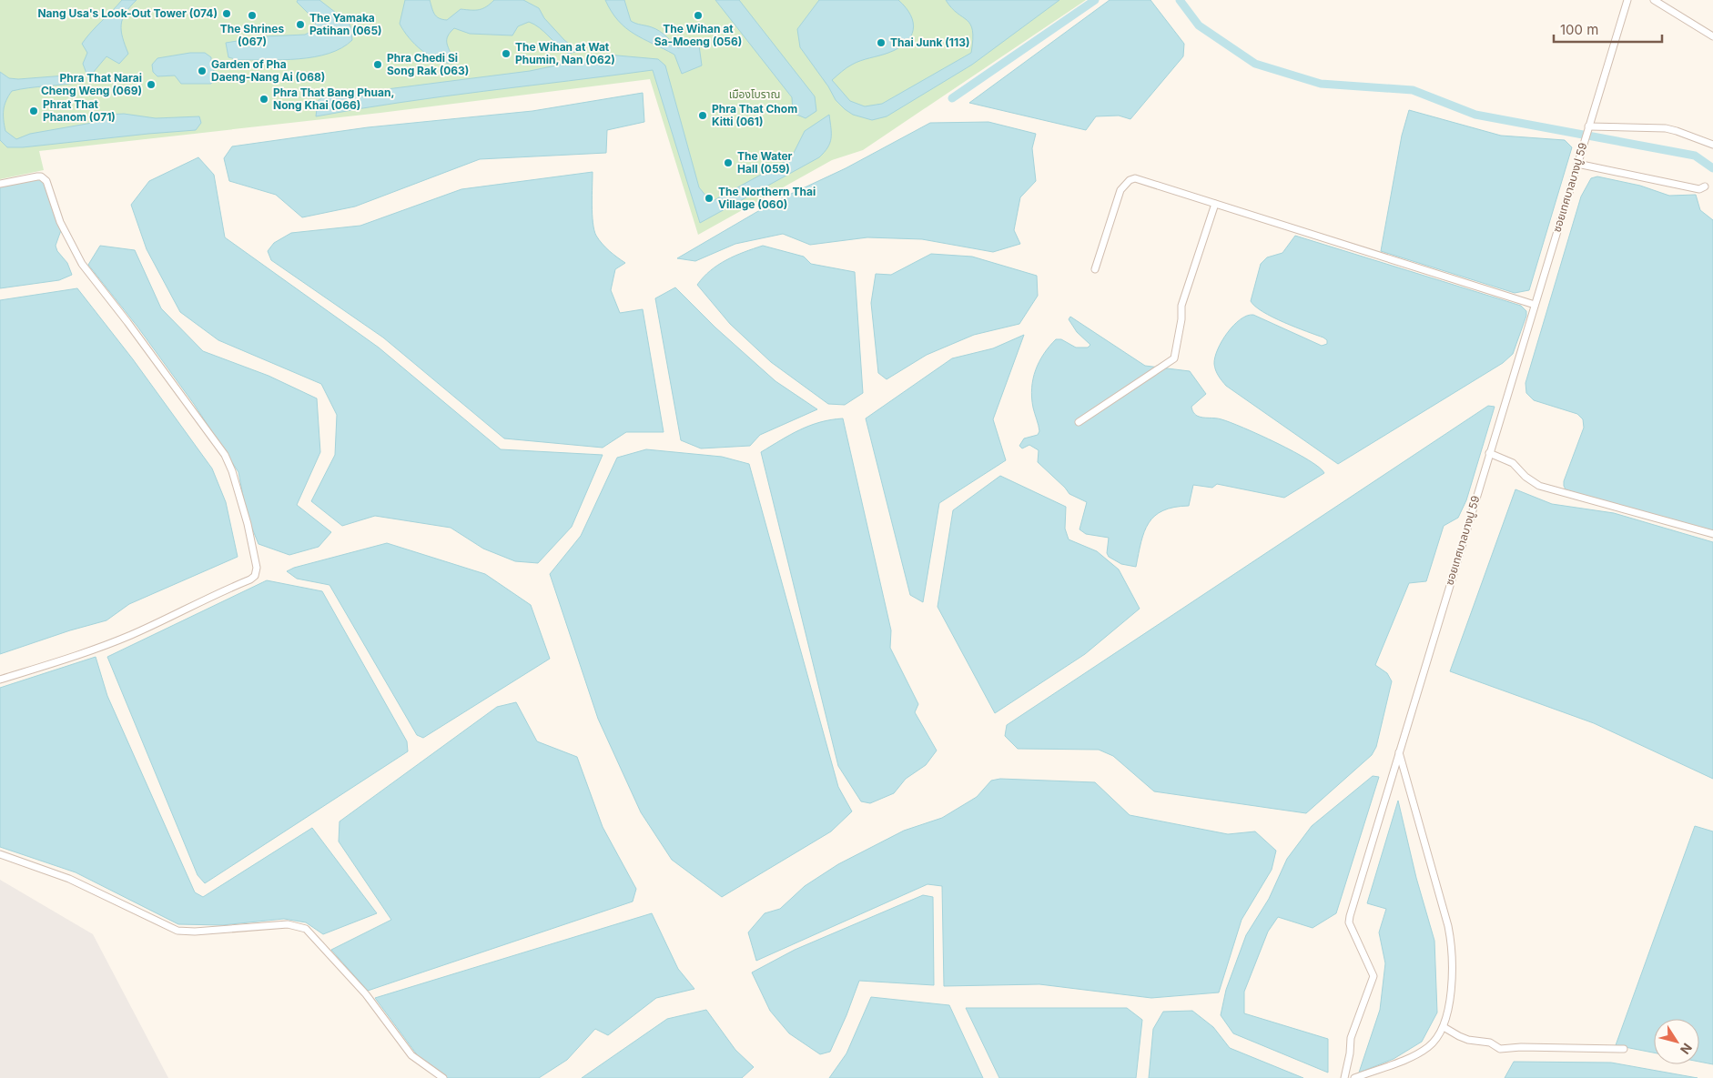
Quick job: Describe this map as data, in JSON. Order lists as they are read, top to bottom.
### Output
{
  "streets": {
    "street": ["ซอยเทศบาลบางปู 59"]
  },
  "parks": ["เมืองโบราณ"],
  "places": [
    "Nang Usa's Look-Out Tower (074)",
    "The Shrines (067)",
    "The Wihan at Sa-Moeng (056)",
    "The Yamaka Patihan (065)",
    "Thai Junk (113)",
    "The Wihan at Wat Phumin, Nan (062)",
    "Phra Chedi Si Song Rak (063)",
    "Garden of Pha Daeng-Nang Ai (068)",
    "Phra That Narai Cheng Weng (069)",
    "Phra That Bang Phuan, Nong Khai (066)",
    "Phrat That Phanom (071)",
    "Phra That Chom Kitti (061)",
    "The Water Hall (059)",
    "The Northern Thai Village (060)"
  ],
  "scale_bar": "100 m",
  "north": "bottom right"
}
